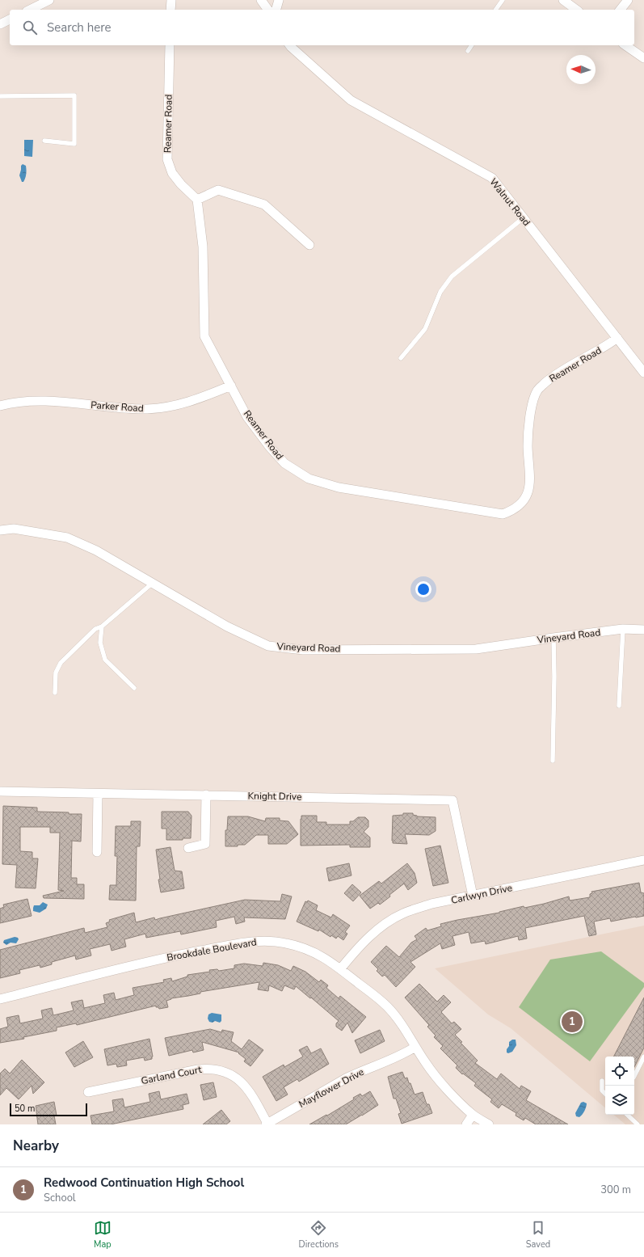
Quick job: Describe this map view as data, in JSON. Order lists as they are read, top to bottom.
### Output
{
  "streets": {
    "street": [
      "Reamer Road",
      "Walnut Road",
      "Parker Road",
      "Vineyard Road",
      "Knight Drive",
      "Carlwyn Drive",
      "Brookdale Boulevard",
      "Garland Court",
      "Mayflower Drive"
    ]
  },
  "crossings": [
    ["Reamer Road", "Walnut Road"],
    ["Reamer Road", "Parker Road"],
    ["Knight Drive", "Carlwyn Drive"],
    ["Carlwyn Drive", "Brookdale Boulevard"],
    ["Brookdale Boulevard", "Mayflower Drive"],
    ["Garland Court", "Mayflower Drive"]
  ],
  "scale_bar": "50 m",
  "north": "left",
  "page": {
    "search": "Search here",
    "pins": "1",
    "scale": "50 m",
    "heading": "Nearby",
    "list": [
      {
        "mark": "1",
        "name": "Redwood Continuation High School",
        "note": "School",
        "value": "300 m"
      }
    ],
    "nav": ["Map", "Directions", "Saved"]
  }
}
